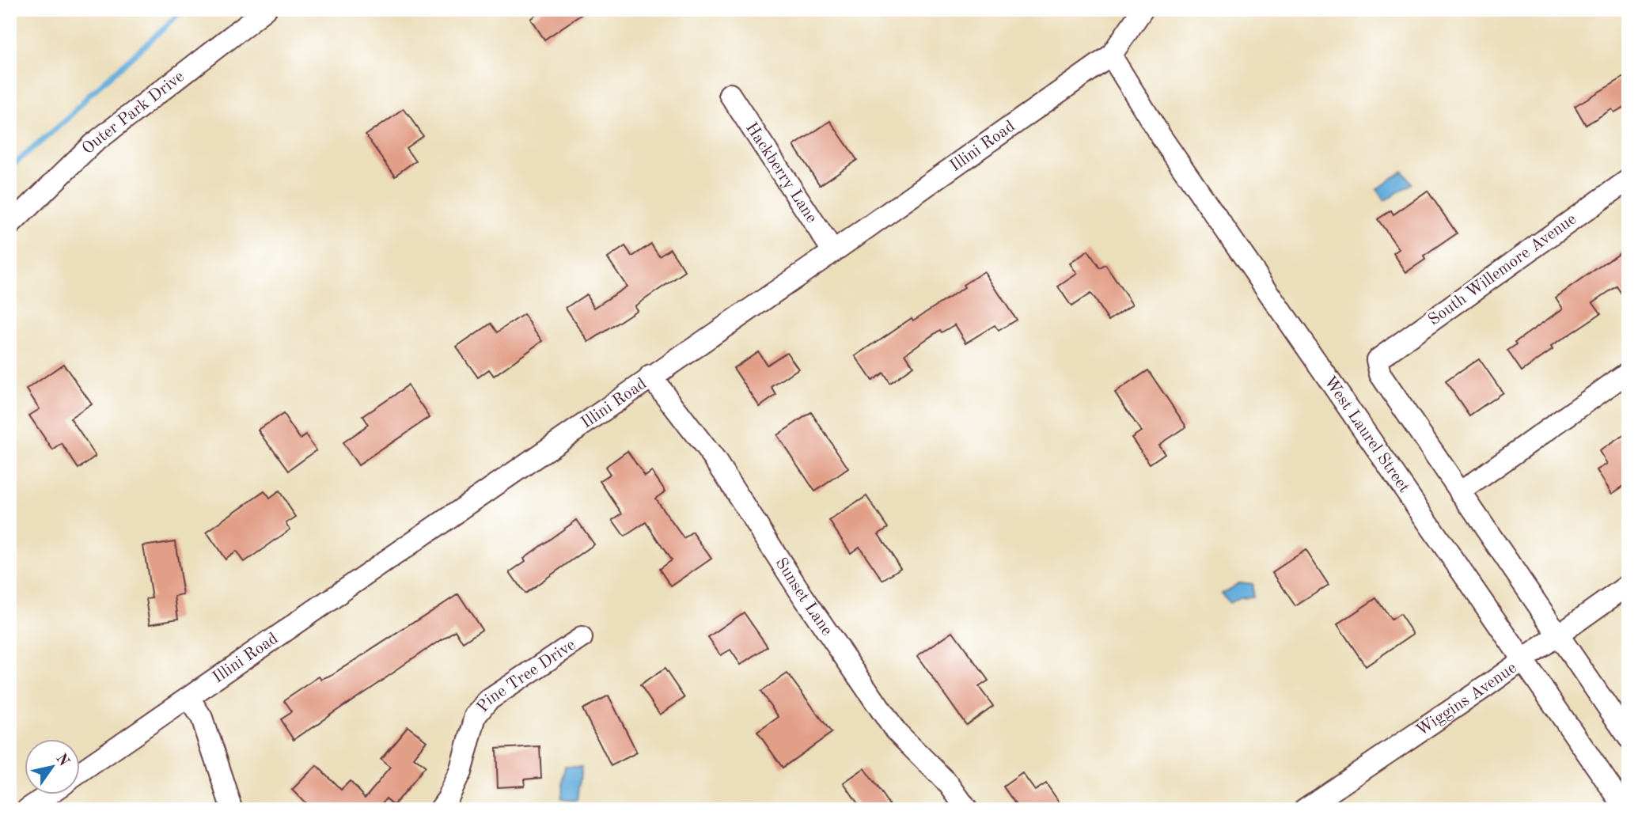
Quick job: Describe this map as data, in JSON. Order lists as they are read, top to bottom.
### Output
{
  "streets": {
    "street": [
      "Outer Park Drive",
      "Illini Road",
      "Hackberry Lane",
      "South Willemore Avenue",
      "West Laurel Street",
      "Sunset Lane",
      "Pine Tree Drive",
      "Wiggins Avenue"
    ]
  },
  "crossings": [
    ["Illini Road", "Hackberry Lane"],
    ["Illini Road", "West Laurel Street"],
    ["Illini Road", "Sunset Lane"],
    ["West Laurel Street", "Wiggins Avenue"]
  ],
  "north": "top right"
}
